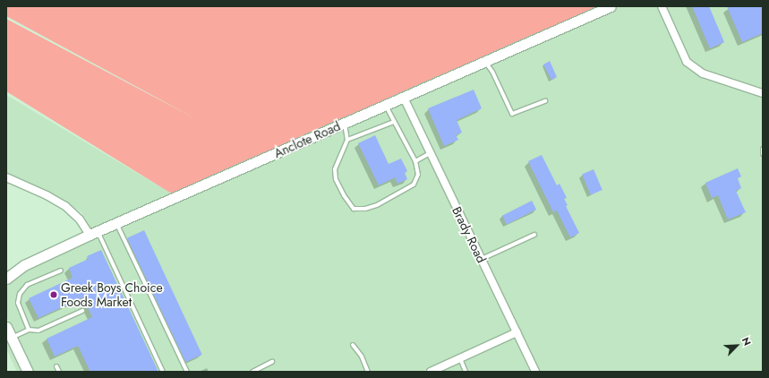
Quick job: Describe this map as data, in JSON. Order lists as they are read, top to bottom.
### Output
{
  "streets": {
    "street": ["Anclote Road", "Brady Road"]
  },
  "crossings": [
    ["Anclote Road", "Brady Road"]
  ],
  "places": ["Greek Boys Choice Foods Market"],
  "north": "top right"
}
